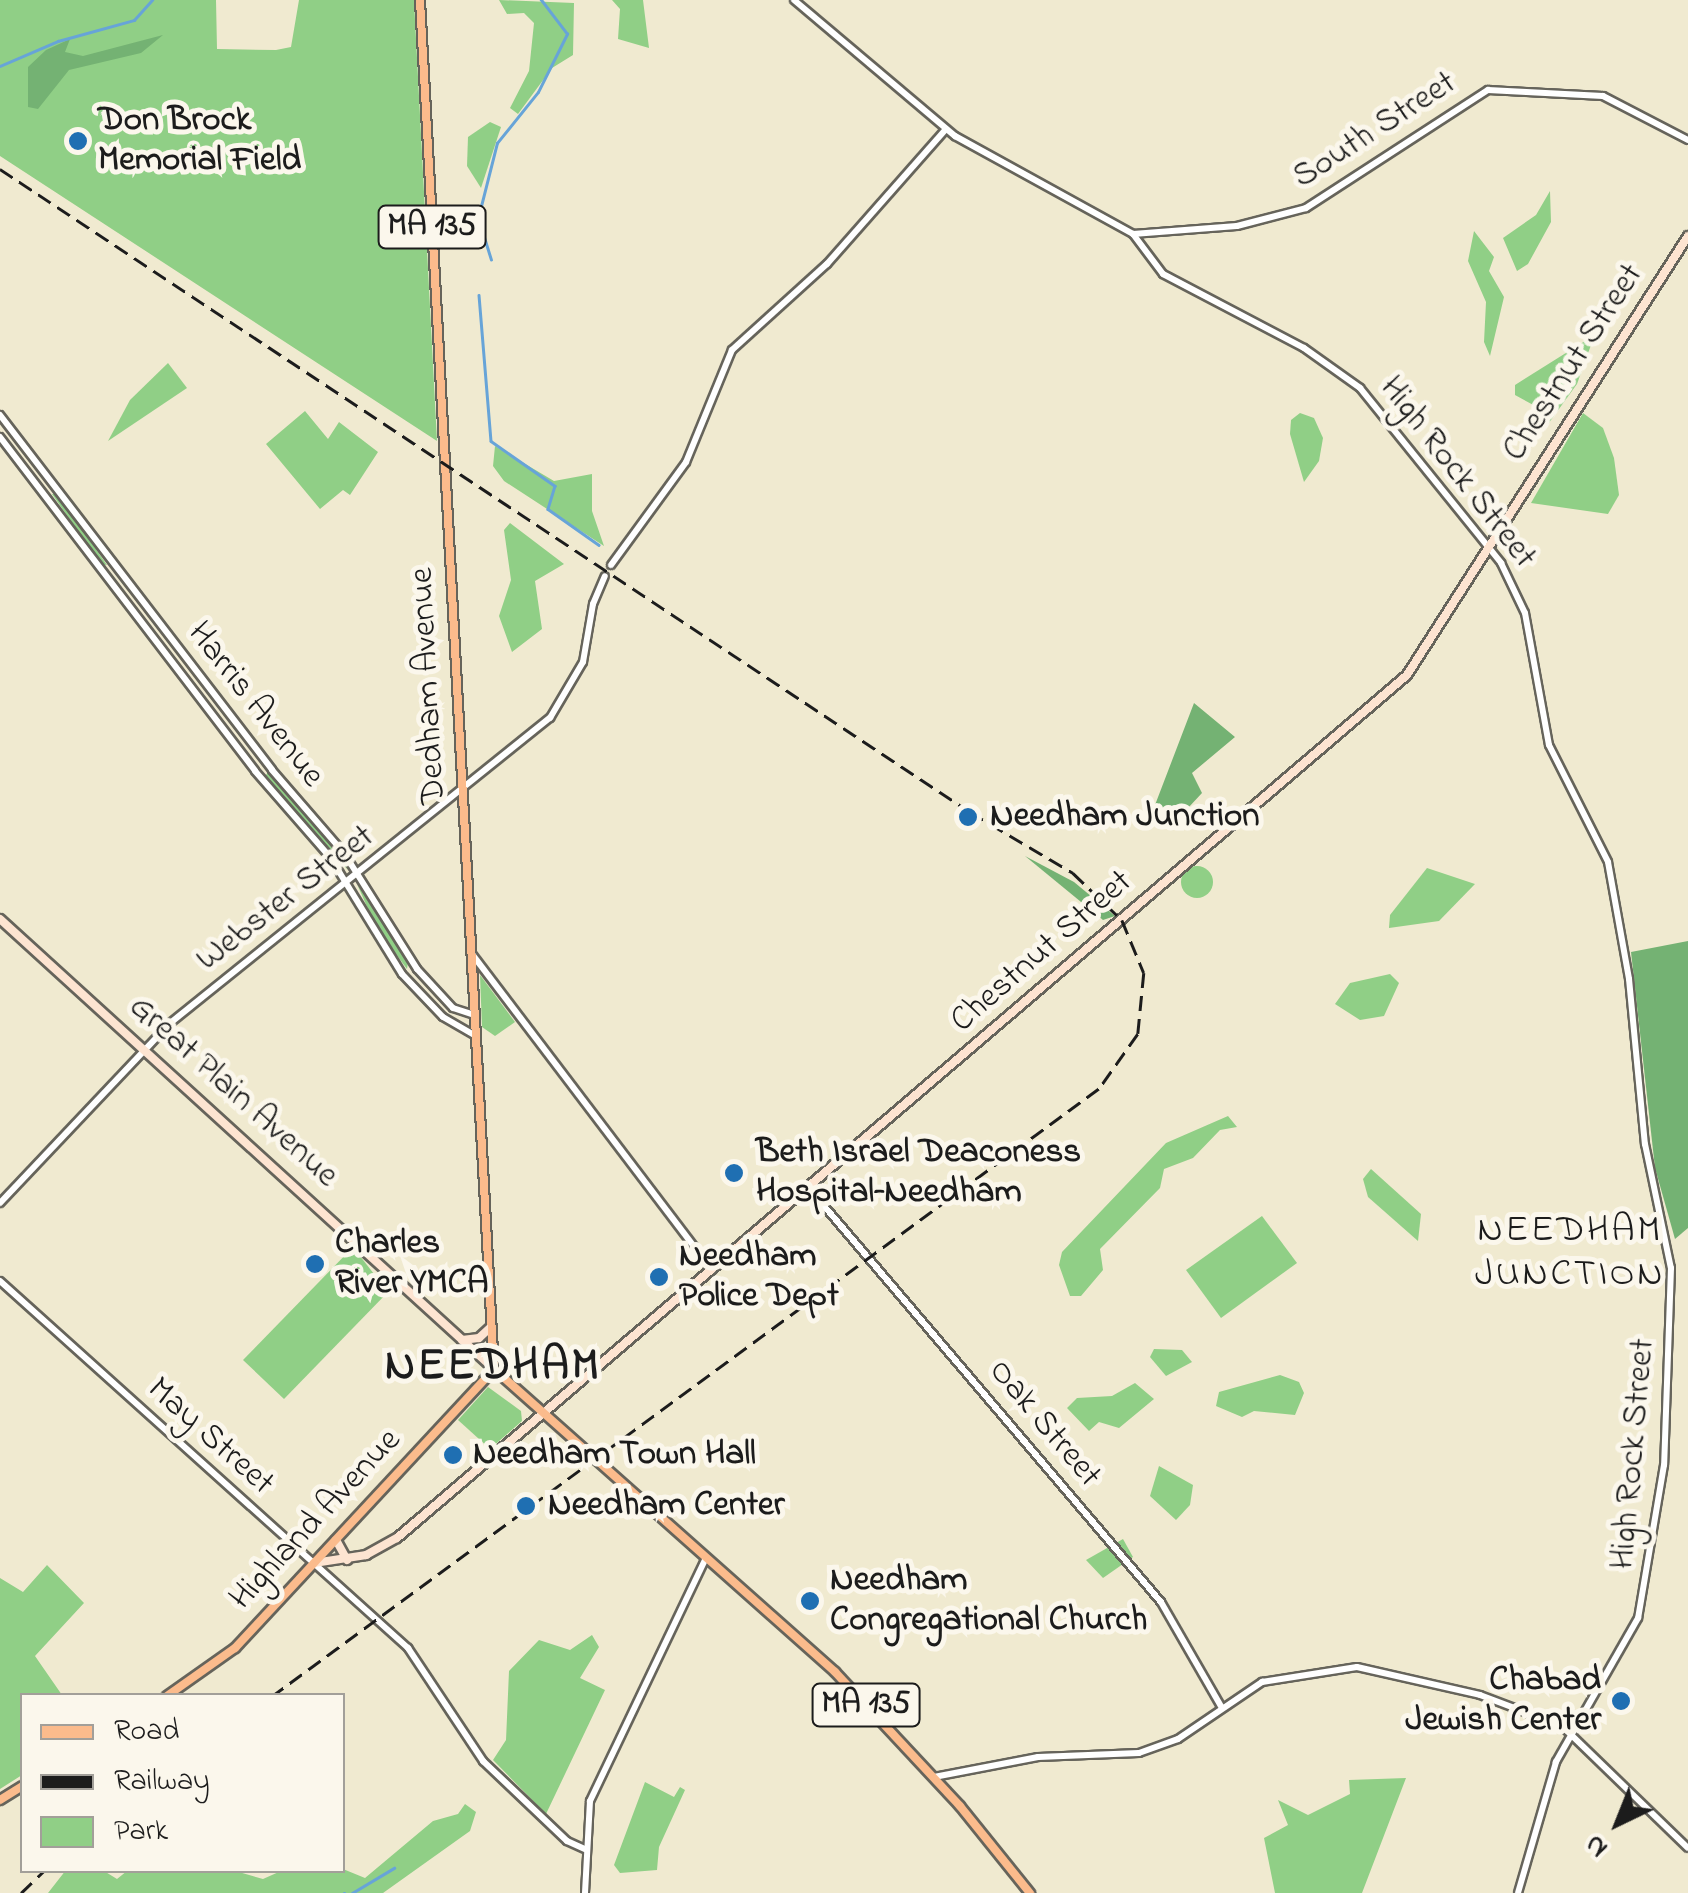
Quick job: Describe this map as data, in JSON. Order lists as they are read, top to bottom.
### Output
{
  "streets": {
    "main road": [
      "MA 135",
      "Chestnut Street",
      "Dedham Avenue",
      "Great Plain Avenue",
      "Highland Avenue"
    ],
    "street": [
      "South Street",
      "High Rock Street",
      "Harris Avenue",
      "Webster Street",
      "Oak Street",
      "May Street"
    ]
  },
  "crossings": [
    ["South Street", "High Rock Street"],
    ["Chestnut Street", "High Rock Street"],
    ["Chestnut Street", "Great Plain Avenue"],
    ["Chestnut Street", "Oak Street"],
    ["Chestnut Street", "May Street"],
    ["Chestnut Street", "Highland Avenue"],
    ["Dedham Avenue", "Harris Avenue"],
    ["Dedham Avenue", "Webster Street"],
    ["Dedham Avenue", "Great Plain Avenue"],
    ["Dedham Avenue", "Highland Avenue"],
    ["Harris Avenue", "Webster Street"],
    ["Webster Street", "Great Plain Avenue"],
    ["Great Plain Avenue", "Highland Avenue"],
    ["May Street", "Highland Avenue"]
  ],
  "districts": ["NEEDHAM JUNCTION", "NEEDHAM"],
  "places": [
    "Don Brock Memorial Field",
    "Needham Junction",
    "Beth Israel Deaconess Hospital–Needham",
    "Charles River YMCA",
    "Needham Police Dept",
    "Needham Town Hall",
    "Needham Center",
    "Needham Congregational Church",
    "Chabad Jewish Center"
  ],
  "legend": ["Road", "Railway", "Park"],
  "north": "bottom left"
}
